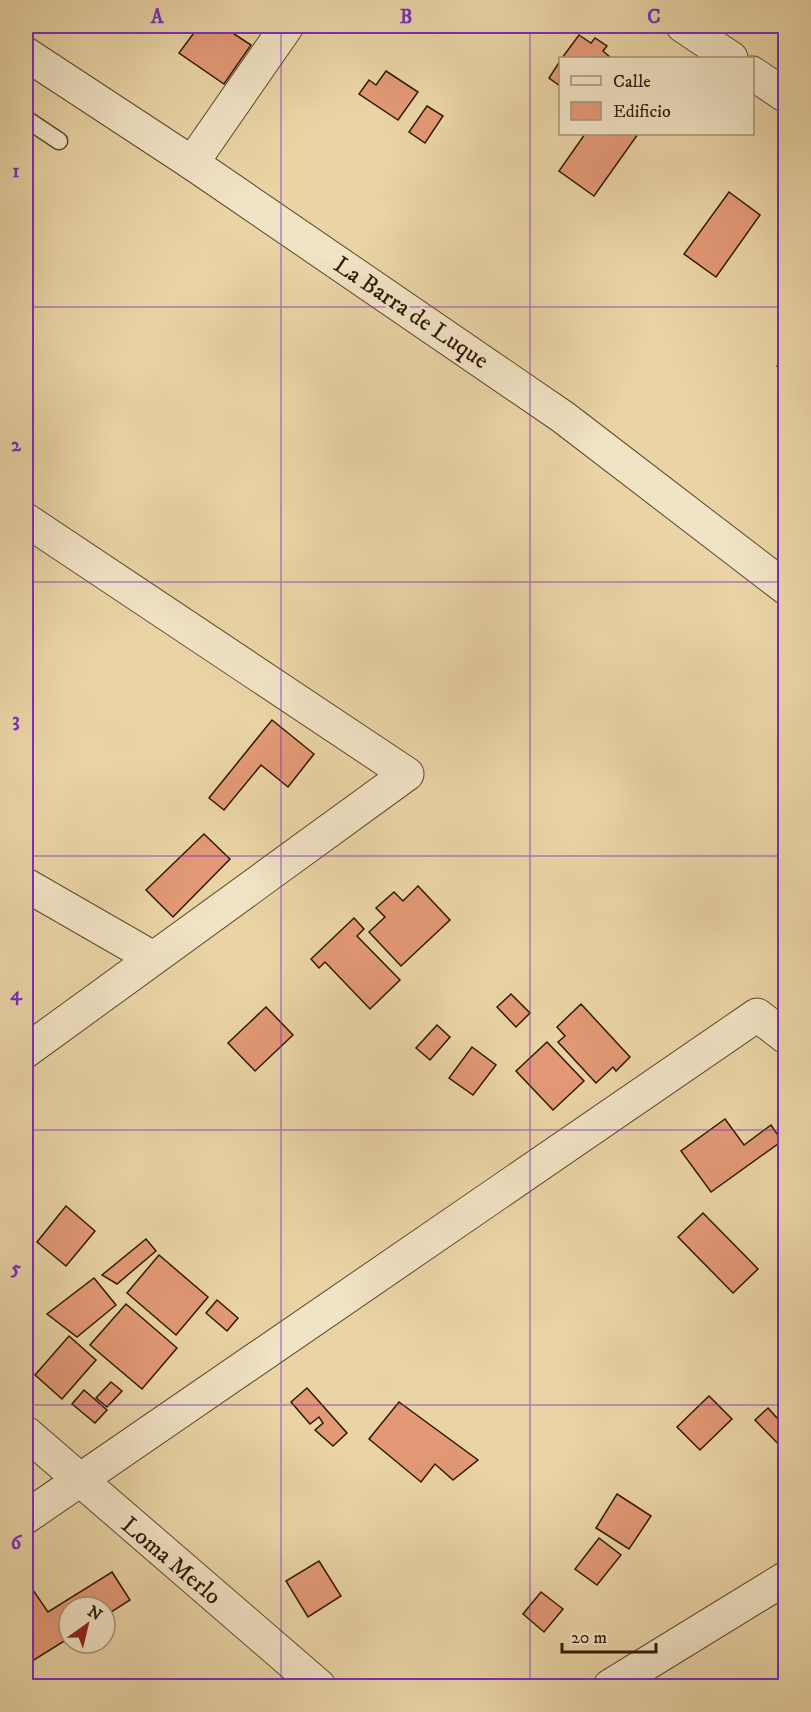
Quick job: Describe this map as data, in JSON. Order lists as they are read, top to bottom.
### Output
{
  "streets": {
    "street": ["La Barra de Luque", "Loma Merlo"]
  },
  "legend": ["Calle", "Edificio"],
  "scale_bar": "20 m",
  "north": "top right",
  "grid": {
    "columns": ["A", "B", "C"],
    "rows": [
      "1",
      "2",
      "3",
      "4",
      "5",
      "6"
    ]
  }
}
